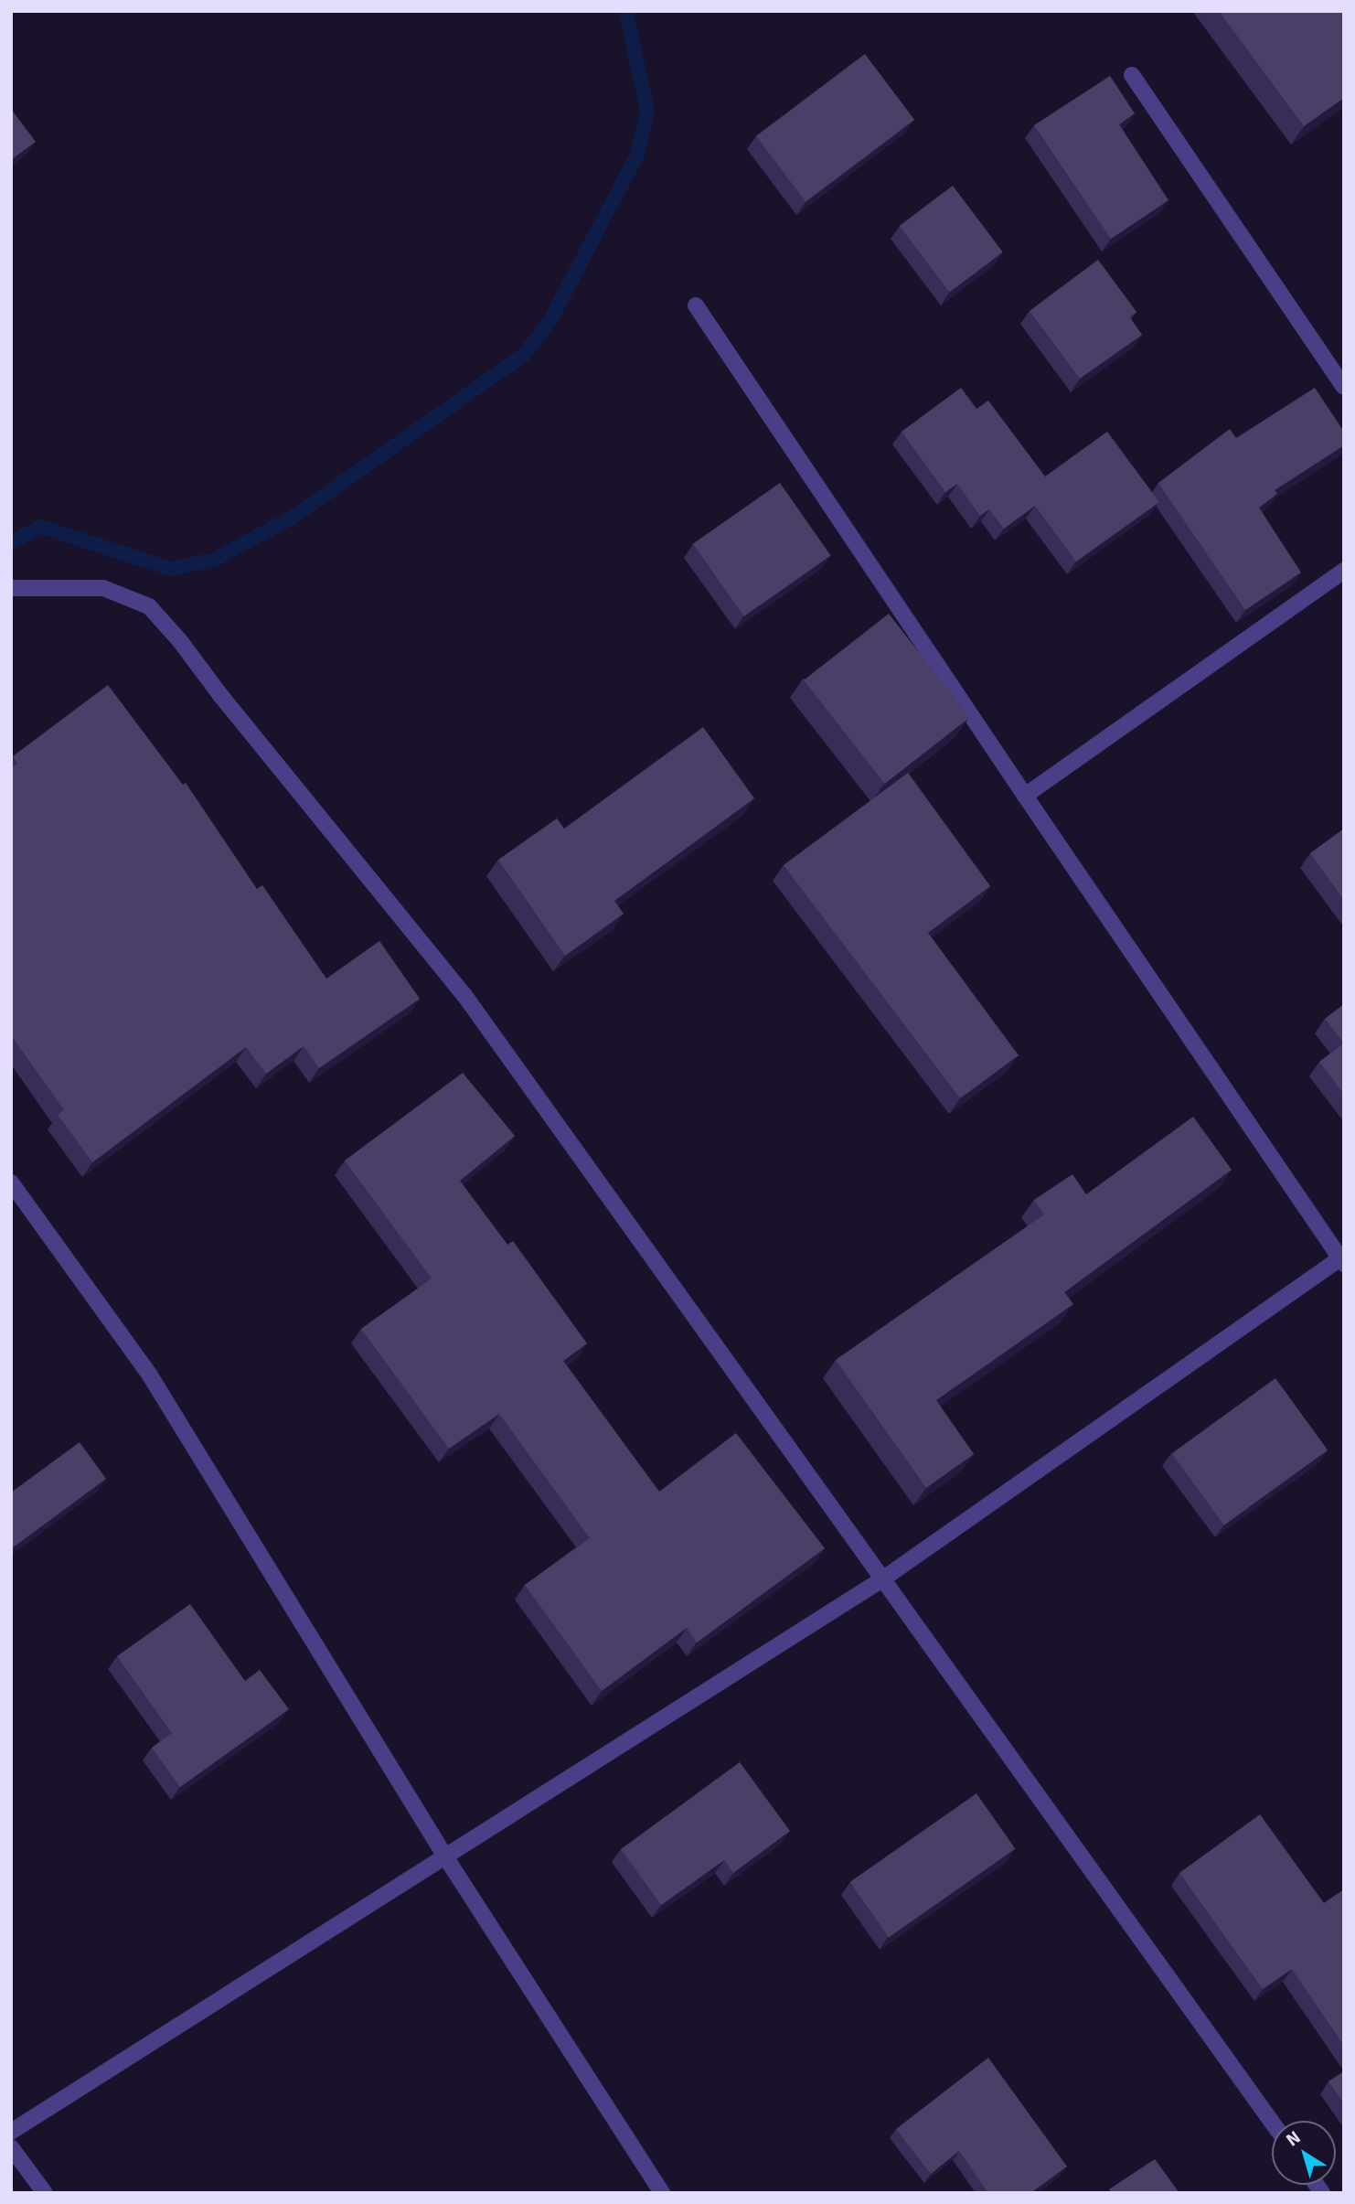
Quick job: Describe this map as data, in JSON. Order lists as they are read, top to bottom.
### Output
{
  "north": "top left"
}
